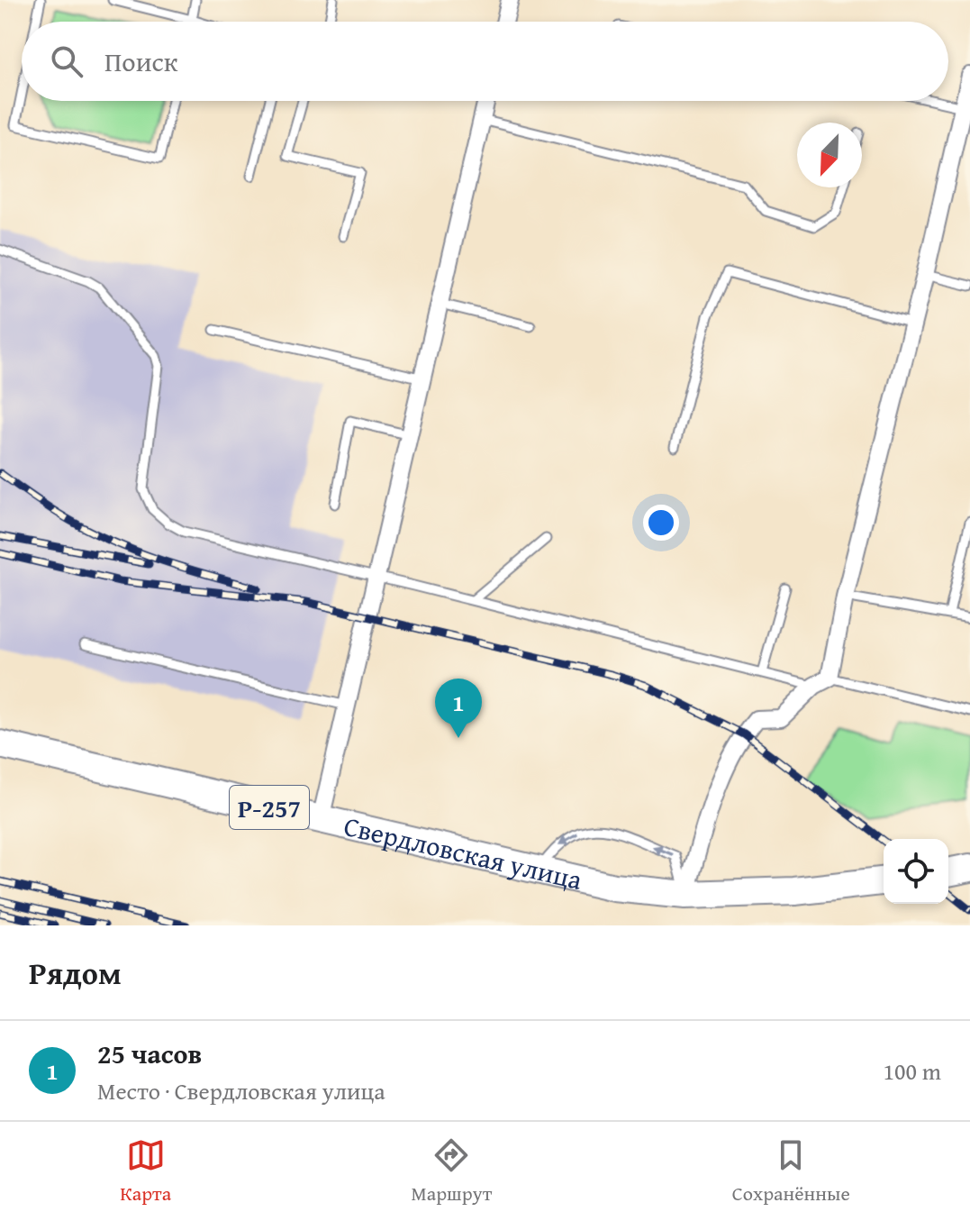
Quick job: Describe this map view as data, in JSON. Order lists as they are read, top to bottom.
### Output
{
  "streets": {
    "highway": ["Р-257", "Свердловская улица"]
  },
  "north": "bottom left",
  "page": {
    "search": "Поиск",
    "pins": "1",
    "heading": "Рядом",
    "list": [
      {
        "mark": "1",
        "name": "25 часов",
        "note": "Место · Свердловская улица",
        "value": "100 m"
      }
    ],
    "nav": ["Карта", "Маршрут", "Сохранённые"]
  }
}
